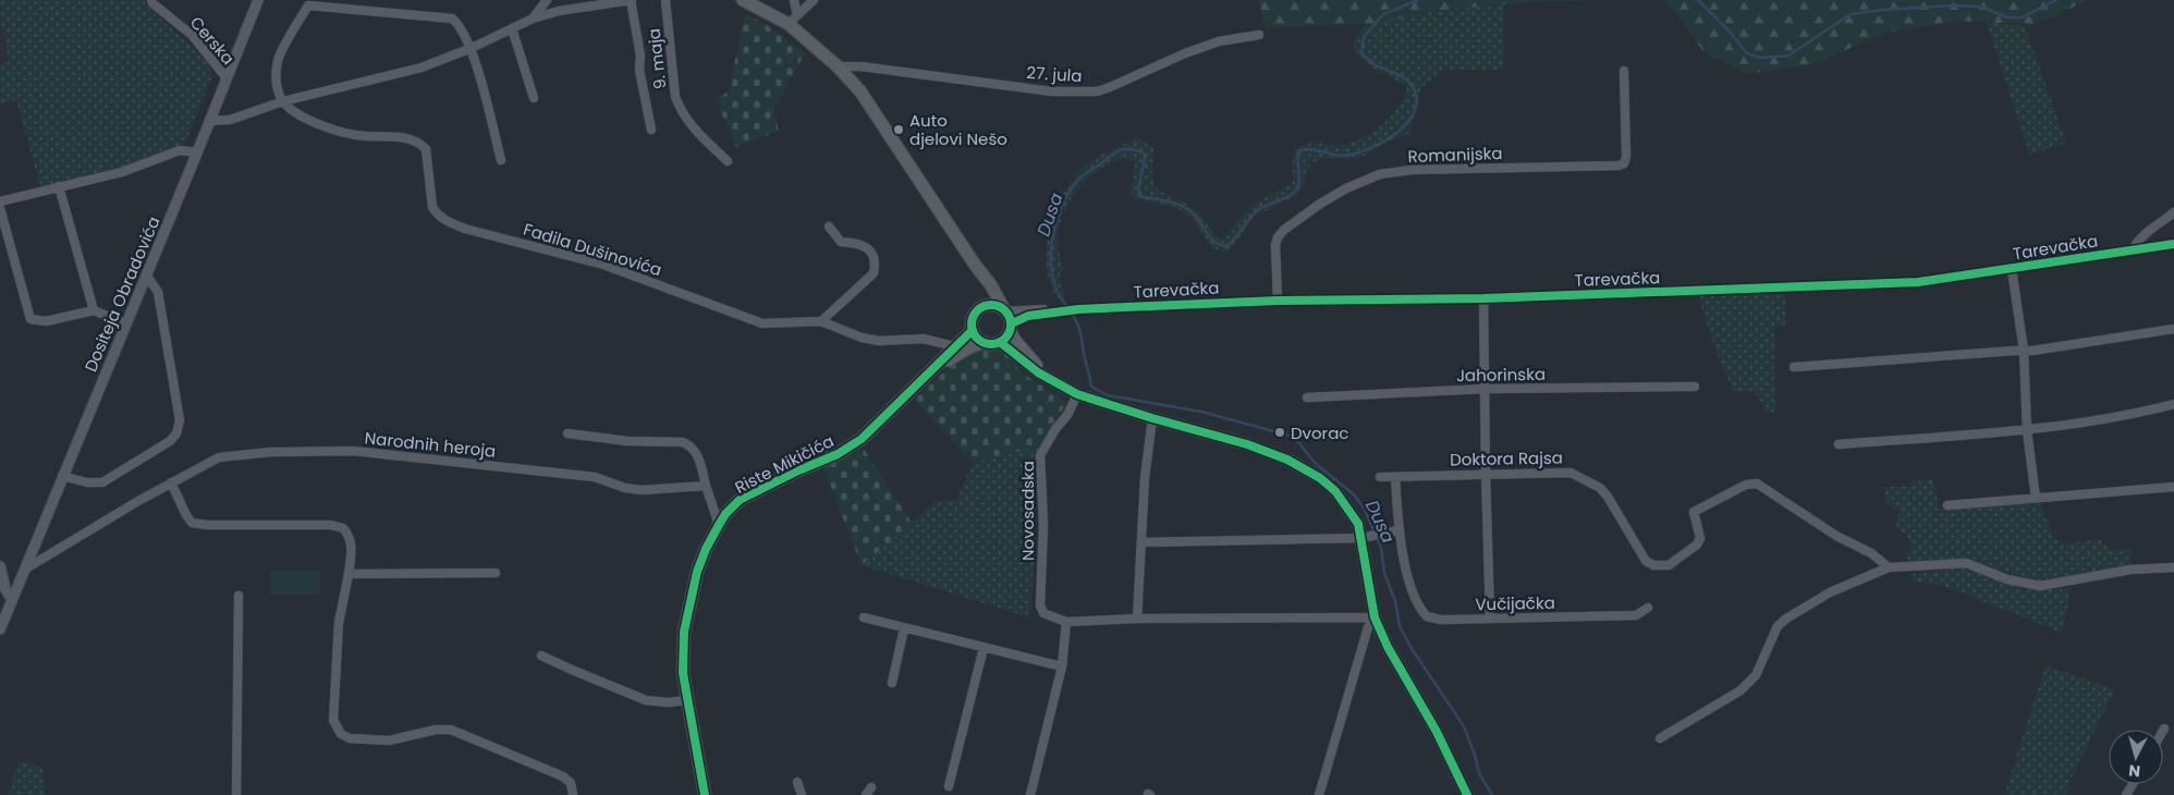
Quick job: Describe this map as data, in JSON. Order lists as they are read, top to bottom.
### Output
{
  "streets": {
    "main road": ["Riste Mikičića"],
    "street": [
      "Cerska",
      "9. maja",
      "27. jula",
      "Romanijska",
      "Tarevačka",
      "Fadila Dušinovića",
      "Dositeja Obradovića",
      "Jahorinska",
      "Narodnih heroja",
      "Doktora Rajsa",
      "Novosadska",
      "Vučijačka"
    ]
  },
  "crossings": [
    ["Cerska", "Dositeja Obradovića"],
    ["Romanijska", "Tarevačka"],
    ["Tarevačka", "Riste Mikičića"],
    ["Fadila Dušinovića", "Riste Mikičića"],
    ["Dositeja Obradovića", "Narodnih heroja"]
  ],
  "water": ["Dusa"],
  "places": ["Auto djelovi Nešo", "Dvorac"],
  "north": "bottom"
}
